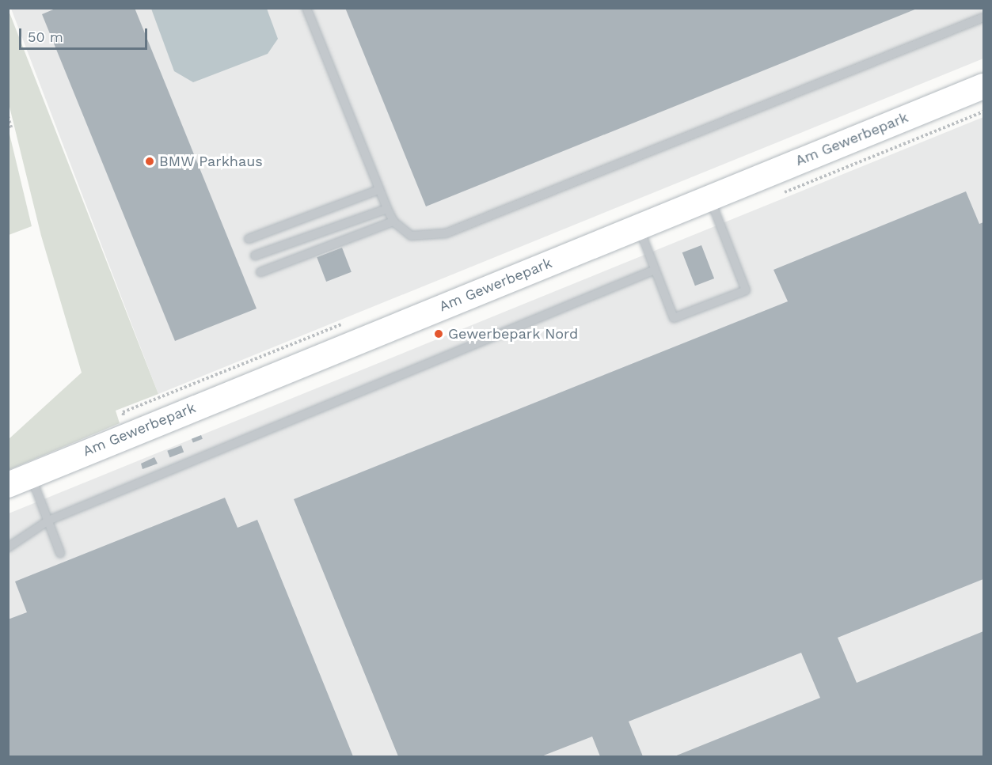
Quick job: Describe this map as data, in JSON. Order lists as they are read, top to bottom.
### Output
{
  "streets": {
    "street": ["Am Gewerbepark"]
  },
  "places": ["BMW Parkhaus", "Gewerbepark Nord"],
  "scale_bar": "50 m"
}
